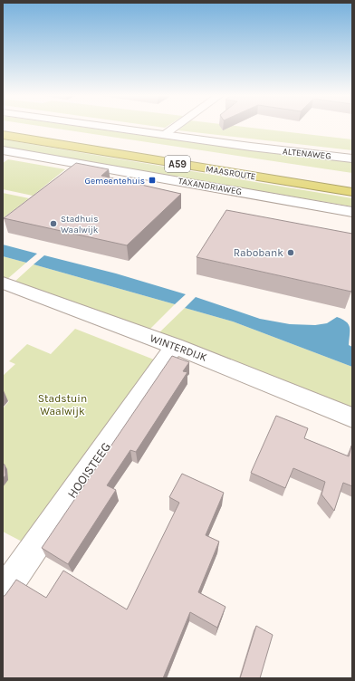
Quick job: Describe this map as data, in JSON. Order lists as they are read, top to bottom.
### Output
{
  "streets": {
    "highway": ["A59", "MAASROUTE"],
    "main road": [
      "ALTENAWEG",
      "TAXANDRIAWEG",
      "WINTERDIJK",
      "HOOISTEEG"
    ]
  },
  "crossings": [
    ["WINTERDIJK", "HOOISTEEG"]
  ],
  "parks": ["Stadstuin Waalwijk"],
  "places": {
    "transit": ["Gemeentehuis"],
    "other": ["Stadhuis Waalwijk", "Rabobank"]
  }
}
